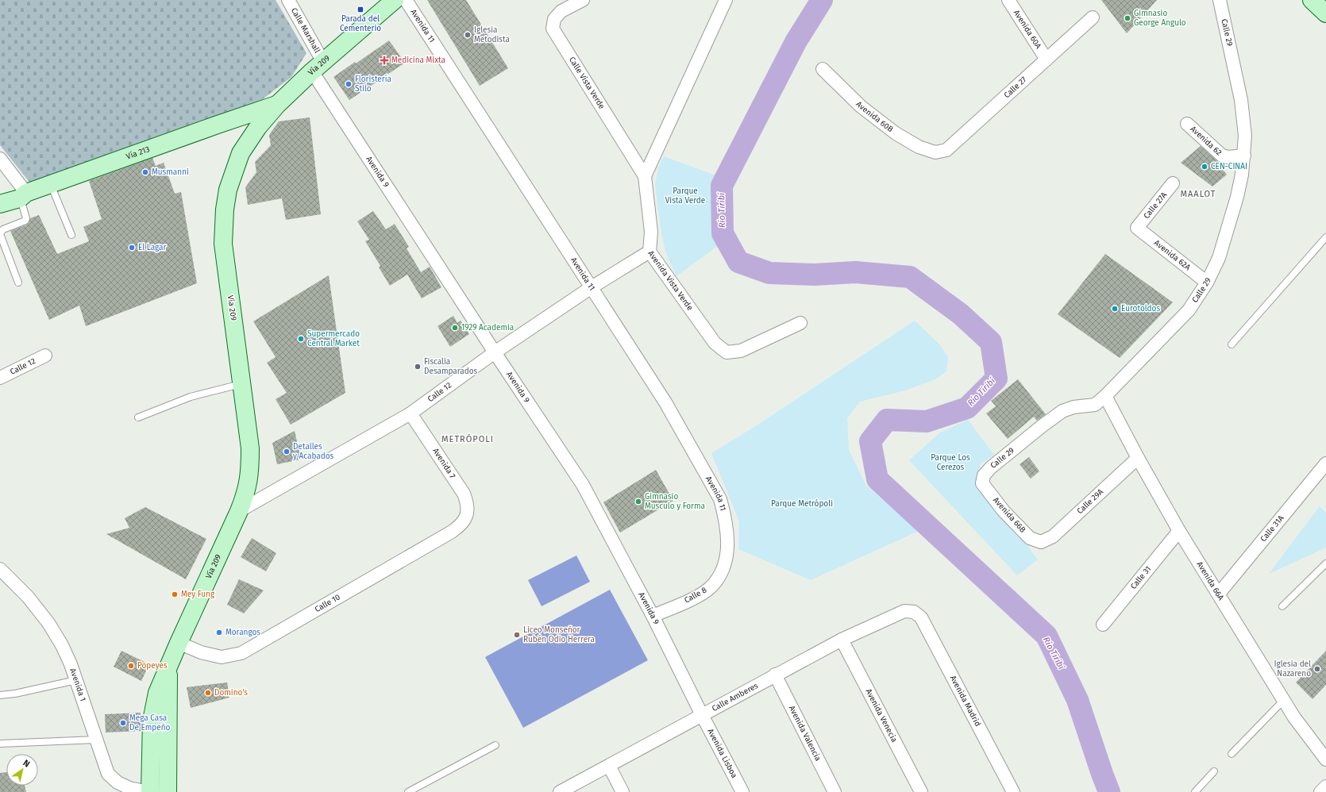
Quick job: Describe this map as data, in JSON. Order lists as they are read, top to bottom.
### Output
{
  "streets": {
    "main road": ["Vía 209", "Vía 213"],
    "street": [
      "Avenida 11",
      "Avenida 60A",
      "Calle Marshall",
      "Calle 29",
      "Calle Vista Verde",
      "Calle 27",
      "Avenida 60B",
      "Avenida 62",
      "Avenida 9",
      "Calle 27A",
      "Avenida 62A",
      "Avenida Vista Verde",
      "Calle 12",
      "Avenida 7",
      "Calle 29A",
      "Avenida 66B",
      "Calle 31A",
      "Calle 31",
      "Avenida 66A",
      "Calle 8",
      "Calle 10",
      "Avenida 1",
      "Calle Amberes",
      "Avenida Madrid",
      "Avenida Venecia",
      "Avenida Valencia",
      "Avenida Lisboa"
    ]
  },
  "crossings": [
    ["Avenida 11", "Calle 12"],
    ["Avenida 11", "Calle 8"],
    ["Avenida 60A", "Calle 27"],
    ["Calle Marshall", "Vía 209"],
    ["Calle Marshall", "Avenida 9"],
    ["Calle 29", "Avenida 62"],
    ["Calle 29", "Avenida 62A"],
    ["Calle 29", "Avenida 66B"],
    ["Calle 29", "Avenida 66A"],
    ["Vía 209", "Vía 213"],
    ["Vía 209", "Avenida 9"],
    ["Vía 209", "Calle 12"],
    ["Vía 209", "Calle 10"],
    ["Vía 209", "Avenida 1"],
    ["Calle Vista Verde", "Avenida Vista Verde"],
    ["Calle 27", "Avenida 60B"],
    ["Avenida 9", "Calle 12"],
    ["Avenida 9", "Calle 8"],
    ["Avenida 9", "Calle Amberes"],
    ["Avenida 9", "Avenida Lisboa"],
    ["Calle 27A", "Avenida 62A"],
    ["Avenida Vista Verde", "Calle 12"],
    ["Calle 12", "Avenida 7"],
    ["Avenida 7", "Calle 10"],
    ["Calle 29A", "Avenida 66B"],
    ["Calle 29A", "Avenida 66A"],
    ["Calle 31A", "Avenida 66A"],
    ["Calle 31", "Avenida 66A"],
    ["Calle Amberes", "Avenida Madrid"],
    ["Calle Amberes", "Avenida Venecia"],
    ["Calle Amberes", "Avenida Valencia"],
    ["Calle Amberes", "Avenida Lisboa"]
  ],
  "districts": ["MAALOT", "METRÓPOLI"],
  "water": ["Río Tiribí"],
  "parks": ["Parque Vista Verde", "Parque Los Cerezos", "Parque Metrópoli"],
  "places": {
    "transit": ["Parada del Cementerio"],
    "other": [
      "Gimnasio George Angulo",
      "Iglesia Metodista",
      "Floristería Stilo",
      "CEN-CINAI",
      "Musmanni",
      "El Lagar",
      "Eurotoldos",
      "1929 Academia",
      "Supermercado Central Market",
      "Fiscalia Desamparados",
      "Detalles y Acabados",
      "Gimnasio Musculo y Forma",
      "Mey Fung",
      "Morangos",
      "Liceo Monseñor Rubén Odio Herrera",
      "Popeyes",
      "Iglesia del Nazareno",
      "Domino's",
      "Mega Casa De Empeño"
    ],
    "health": ["Medicina Mixta"]
  },
  "north": "top right"
}
